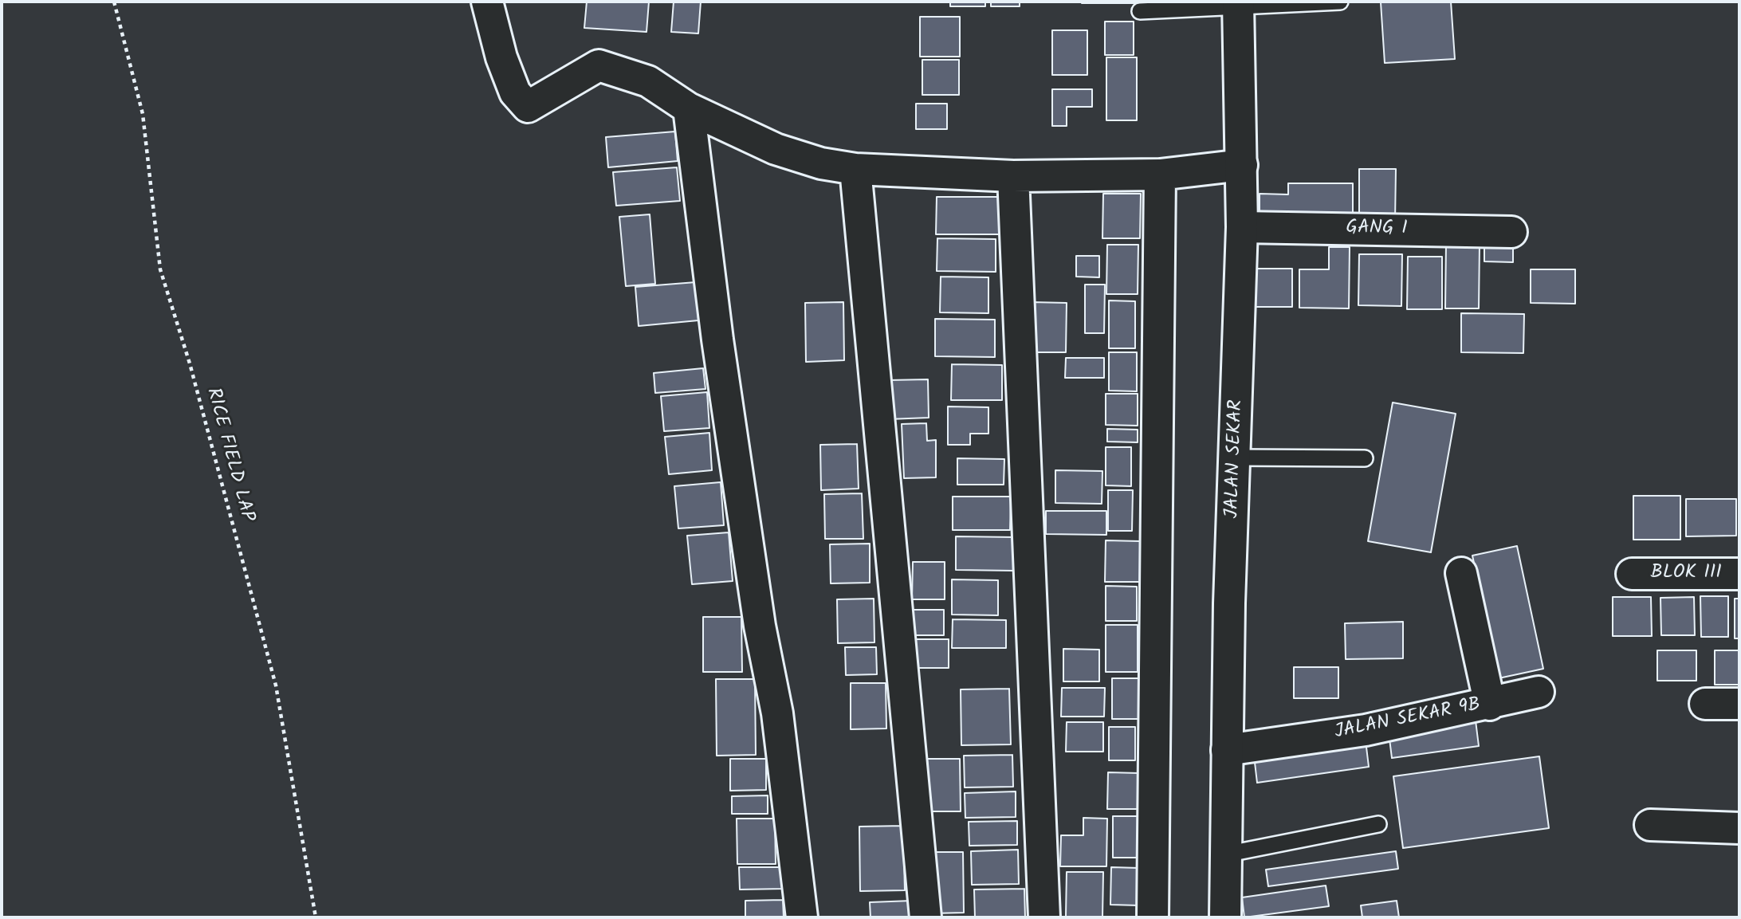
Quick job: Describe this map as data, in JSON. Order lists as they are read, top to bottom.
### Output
{
  "streets": {
    "street": [
      "GANG I",
      "JALAN SEKAR",
      "BLOK III",
      "JALAN SEKAR 9B"
    ],
    "path": ["RICE FIELD LAP"]
  },
  "crossings": [
    ["GANG I", "JALAN SEKAR"],
    ["JALAN SEKAR", "JALAN SEKAR 9B"]
  ]
}
